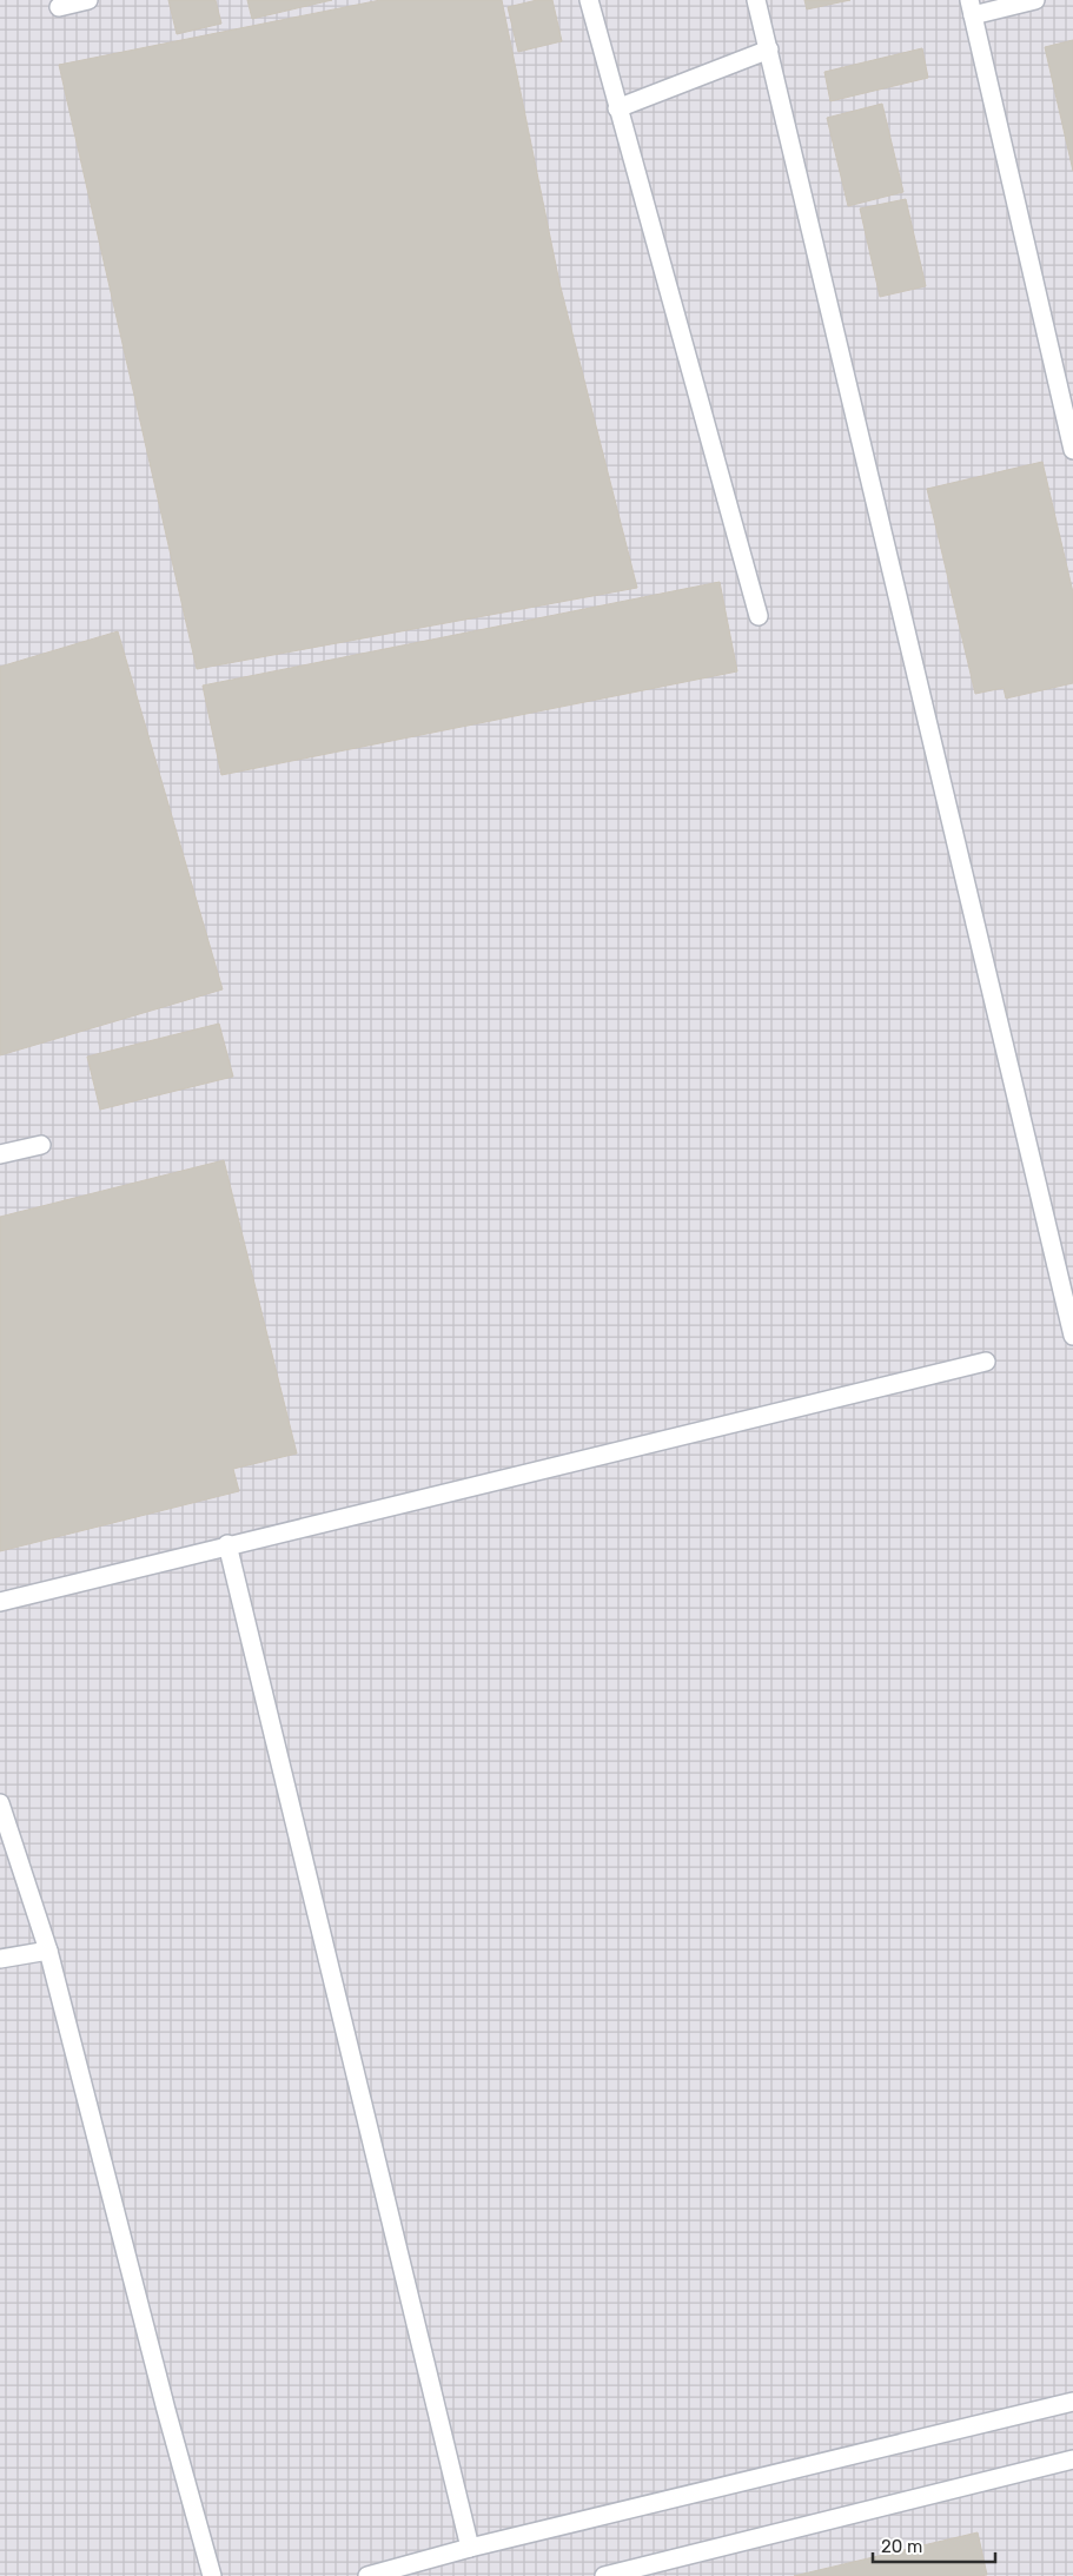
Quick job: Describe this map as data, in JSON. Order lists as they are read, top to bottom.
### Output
{
  "scale_bar": "20 m"
}
